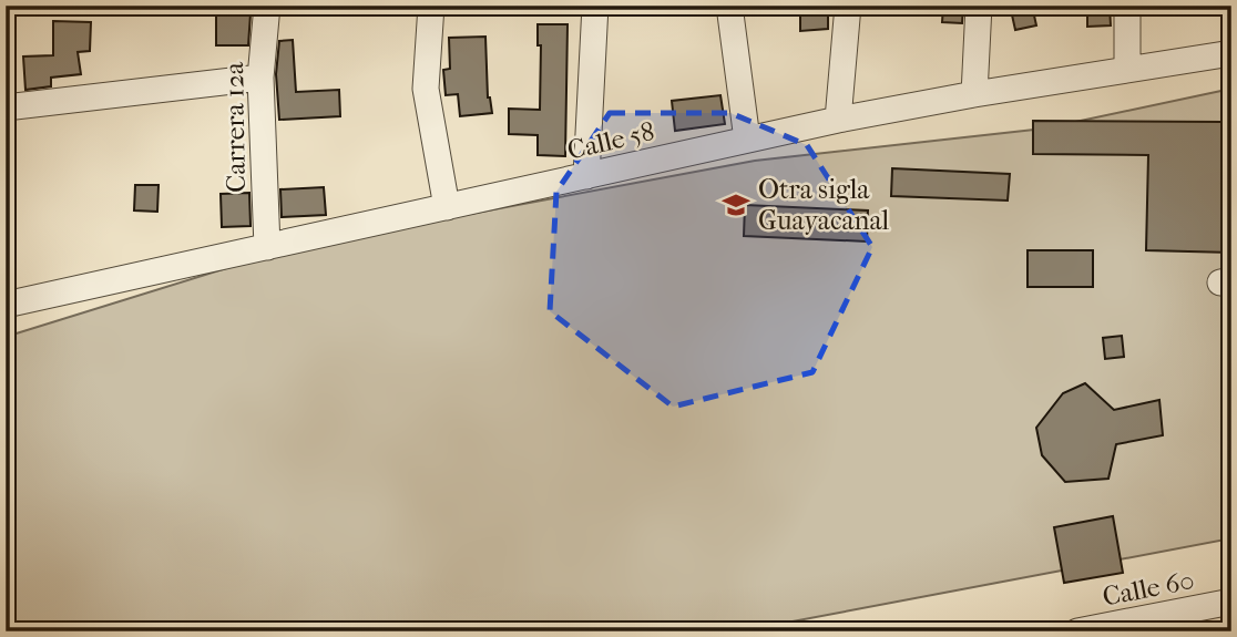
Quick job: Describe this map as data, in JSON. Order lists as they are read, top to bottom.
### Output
{
  "streets": {
    "street": ["Carrera 12a", "Calle 58", "Calle 60"]
  },
  "crossings": [
    ["Carrera 12a", "Calle 58"]
  ],
  "places": {
    "school or university": ["Otra sigla Guayacanal"]
  }
}
